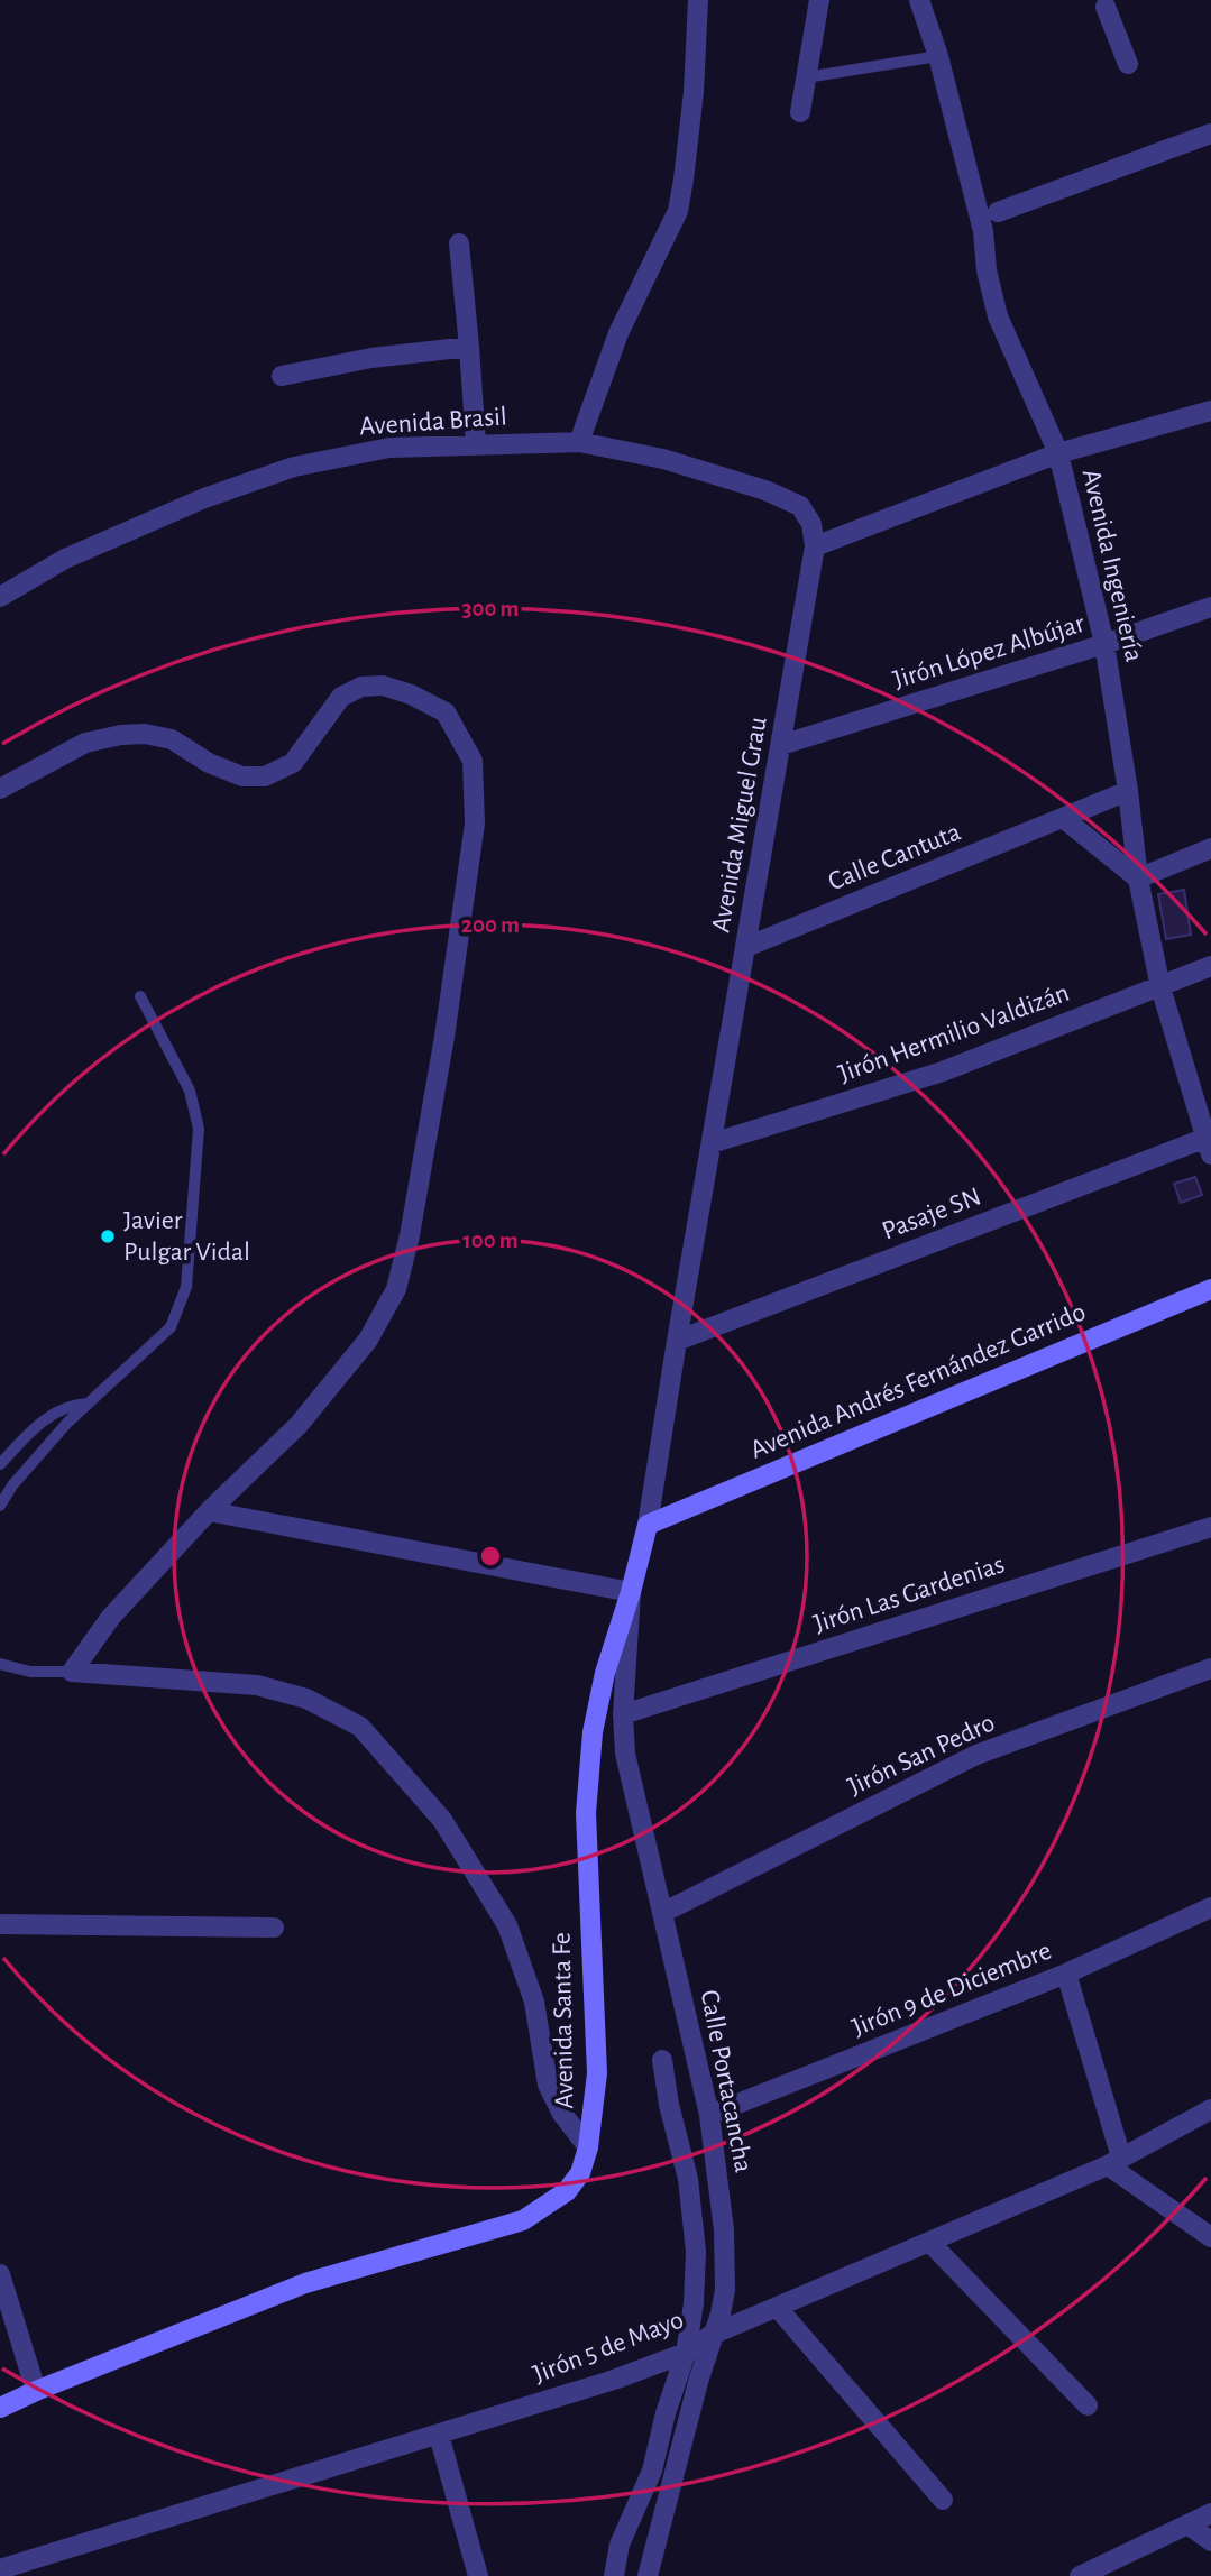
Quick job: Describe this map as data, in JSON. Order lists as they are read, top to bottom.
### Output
{
  "streets": {
    "street": [
      "Avenida Brasil",
      "Avenida Ingeniería",
      "Jirón López Albújar",
      "Avenida Miguel Grau",
      "Calle Cantuta",
      "Jirón Hermilio Valdizán",
      "Pasaje SN",
      "Avenida Andrés Fernández Garrido",
      "Jirón Las Gardenias",
      "Jirón San Pedro",
      "Jirón 9 de Diciembre",
      "Avenida Santa Fe",
      "Calle Portacancha",
      "Jirón 5 de Mayo"
    ]
  },
  "crossings": [
    ["Avenida Brasil", "Avenida Miguel Grau"],
    ["Avenida Ingeniería", "Jirón López Albújar"],
    ["Avenida Ingeniería", "Calle Cantuta"],
    ["Avenida Ingeniería", "Jirón Hermilio Valdizán"],
    ["Avenida Ingeniería", "Pasaje SN"],
    ["Jirón López Albújar", "Avenida Miguel Grau"],
    ["Avenida Miguel Grau", "Calle Cantuta"],
    ["Avenida Miguel Grau", "Jirón Hermilio Valdizán"],
    ["Avenida Miguel Grau", "Pasaje SN"],
    ["Avenida Miguel Grau", "Avenida Andrés Fernández Garrido"],
    ["Avenida Miguel Grau", "Avenida Santa Fe"],
    ["Avenida Andrés Fernández Garrido", "Avenida Santa Fe"],
    ["Jirón Las Gardenias", "Calle Portacancha"],
    ["Jirón San Pedro", "Calle Portacancha"],
    ["Jirón 9 de Diciembre", "Calle Portacancha"],
    ["Avenida Santa Fe", "Calle Portacancha"],
    ["Calle Portacancha", "Jirón 5 de Mayo"]
  ],
  "places": ["Javier Pulgar Vidal"],
  "rings": ["300 m", "200 m", "100 m"]
}
